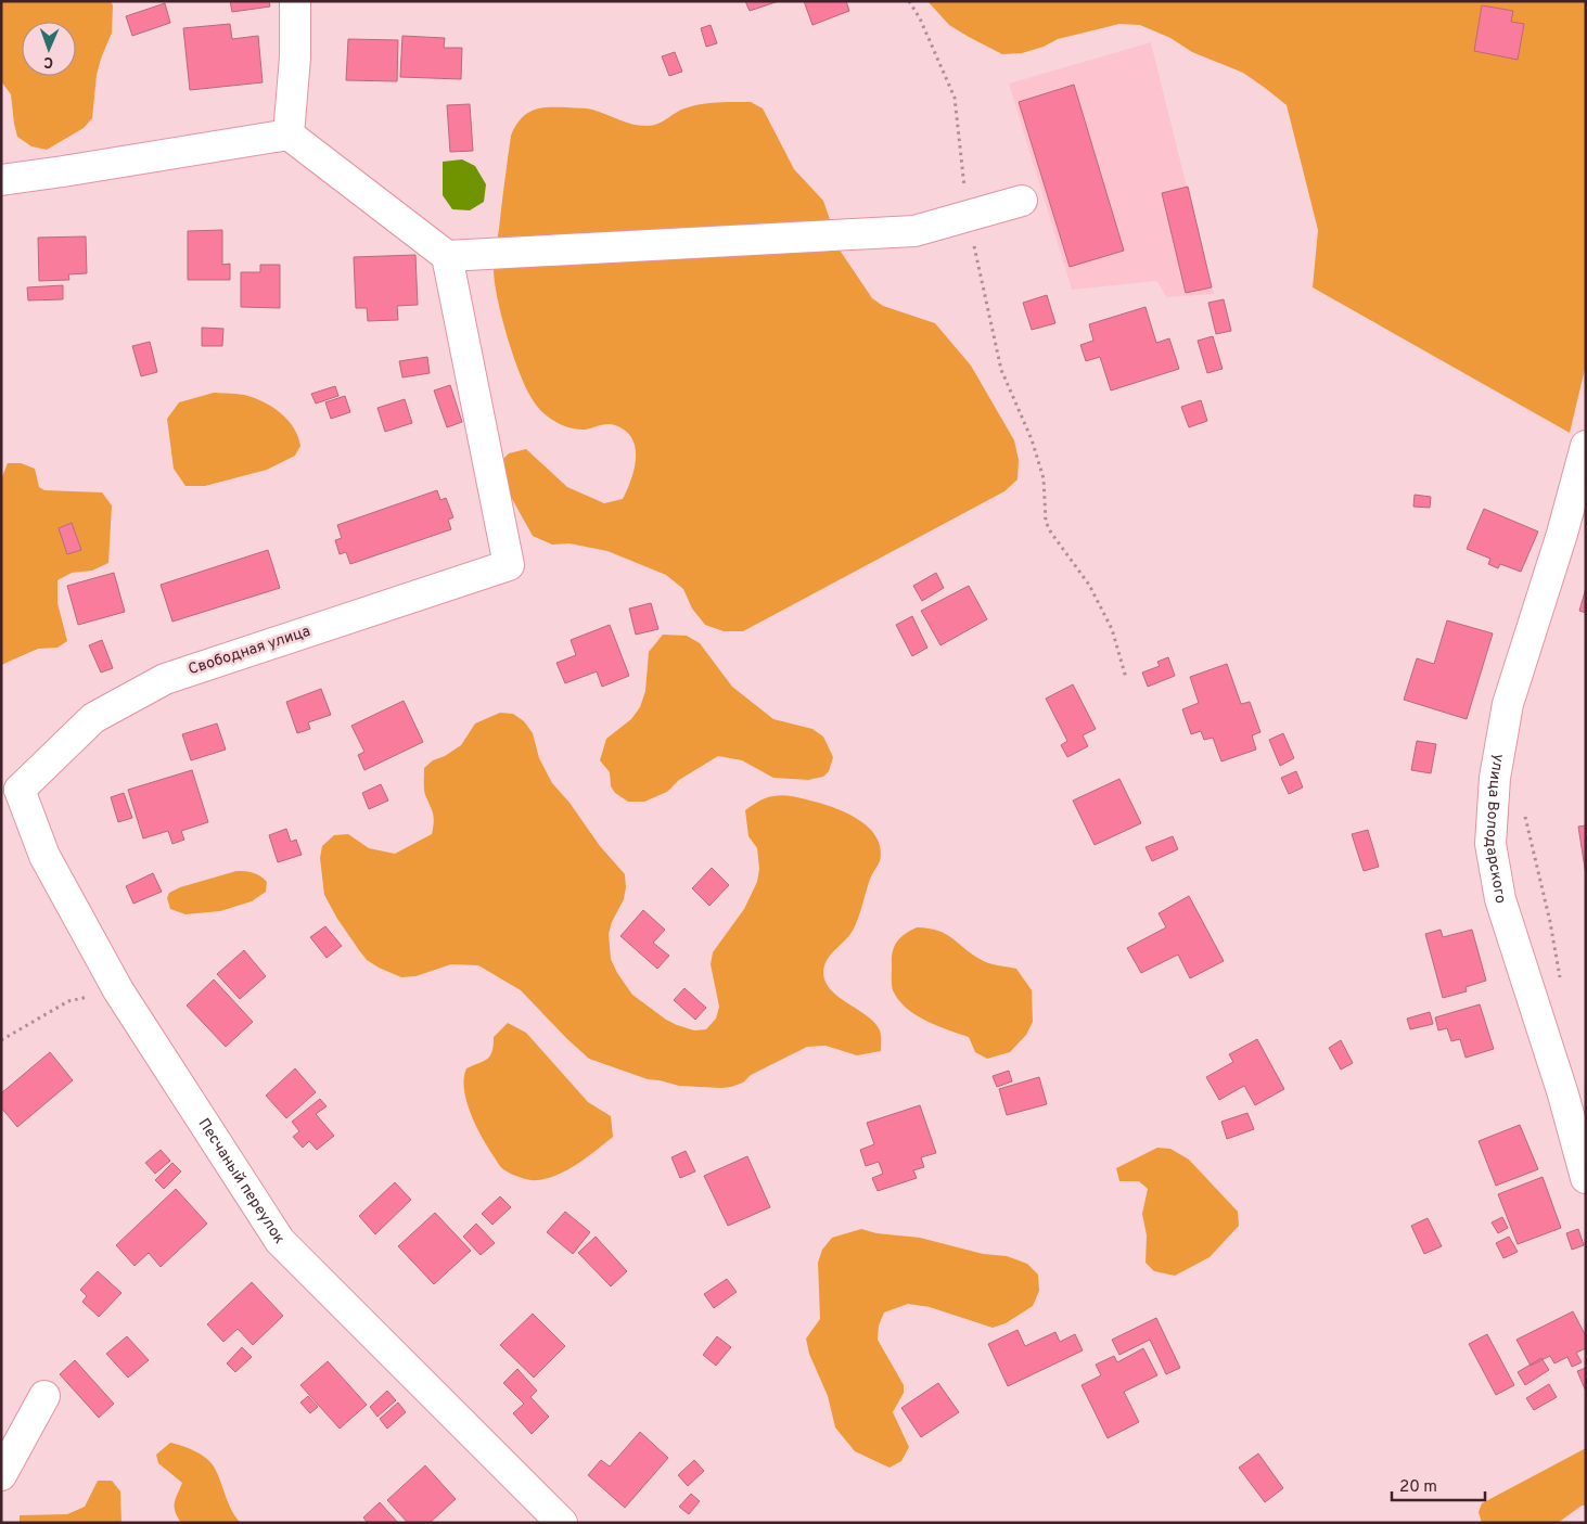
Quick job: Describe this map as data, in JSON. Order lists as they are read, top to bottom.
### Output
{
  "streets": {
    "street": ["Свободная улица", "улица Володарского", "Песчаный переулок"]
  },
  "crossings": [
    ["Свободная улица", "Песчаный переулок"]
  ],
  "scale_bar": "20 m",
  "north": "bottom"
}
